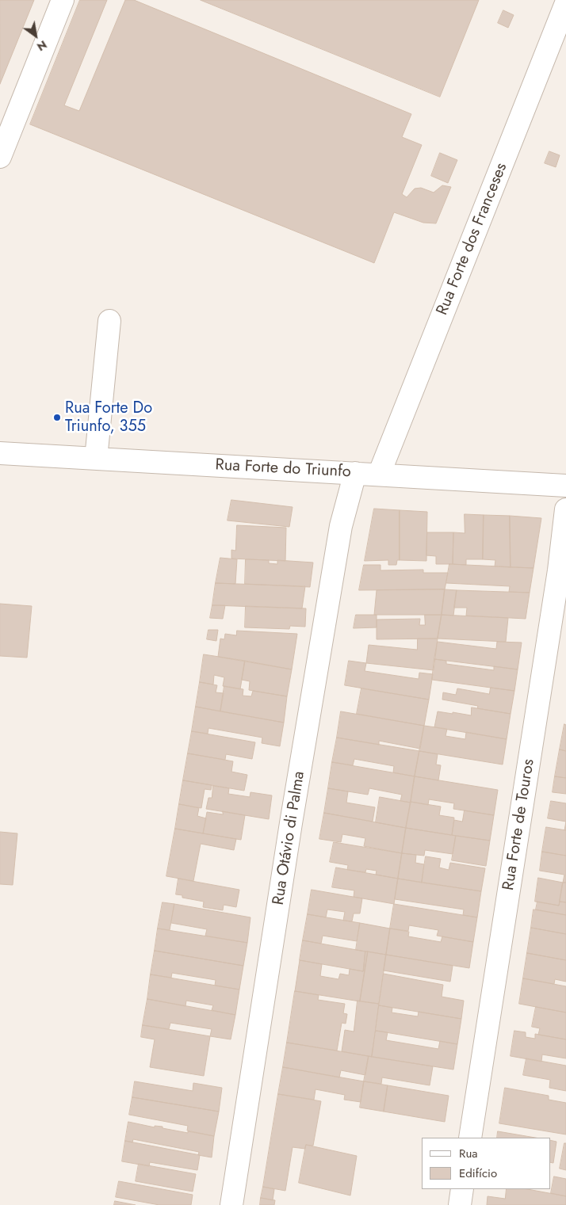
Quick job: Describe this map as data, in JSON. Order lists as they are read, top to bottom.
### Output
{
  "streets": {
    "street": [
      "Rua Forte dos Franceses",
      "Rua Forte do Triunfo",
      "Rua Forte de Touros",
      "Rua Otávio di Palma"
    ]
  },
  "crossings": [
    ["Rua Forte dos Franceses", "Rua Forte do Triunfo"],
    ["Rua Forte do Triunfo", "Rua Otávio di Palma"]
  ],
  "places": ["Rua Forte Do Triunfo, 355"],
  "legend": ["Rua", "Edifício"],
  "north": "bottom right"
}
